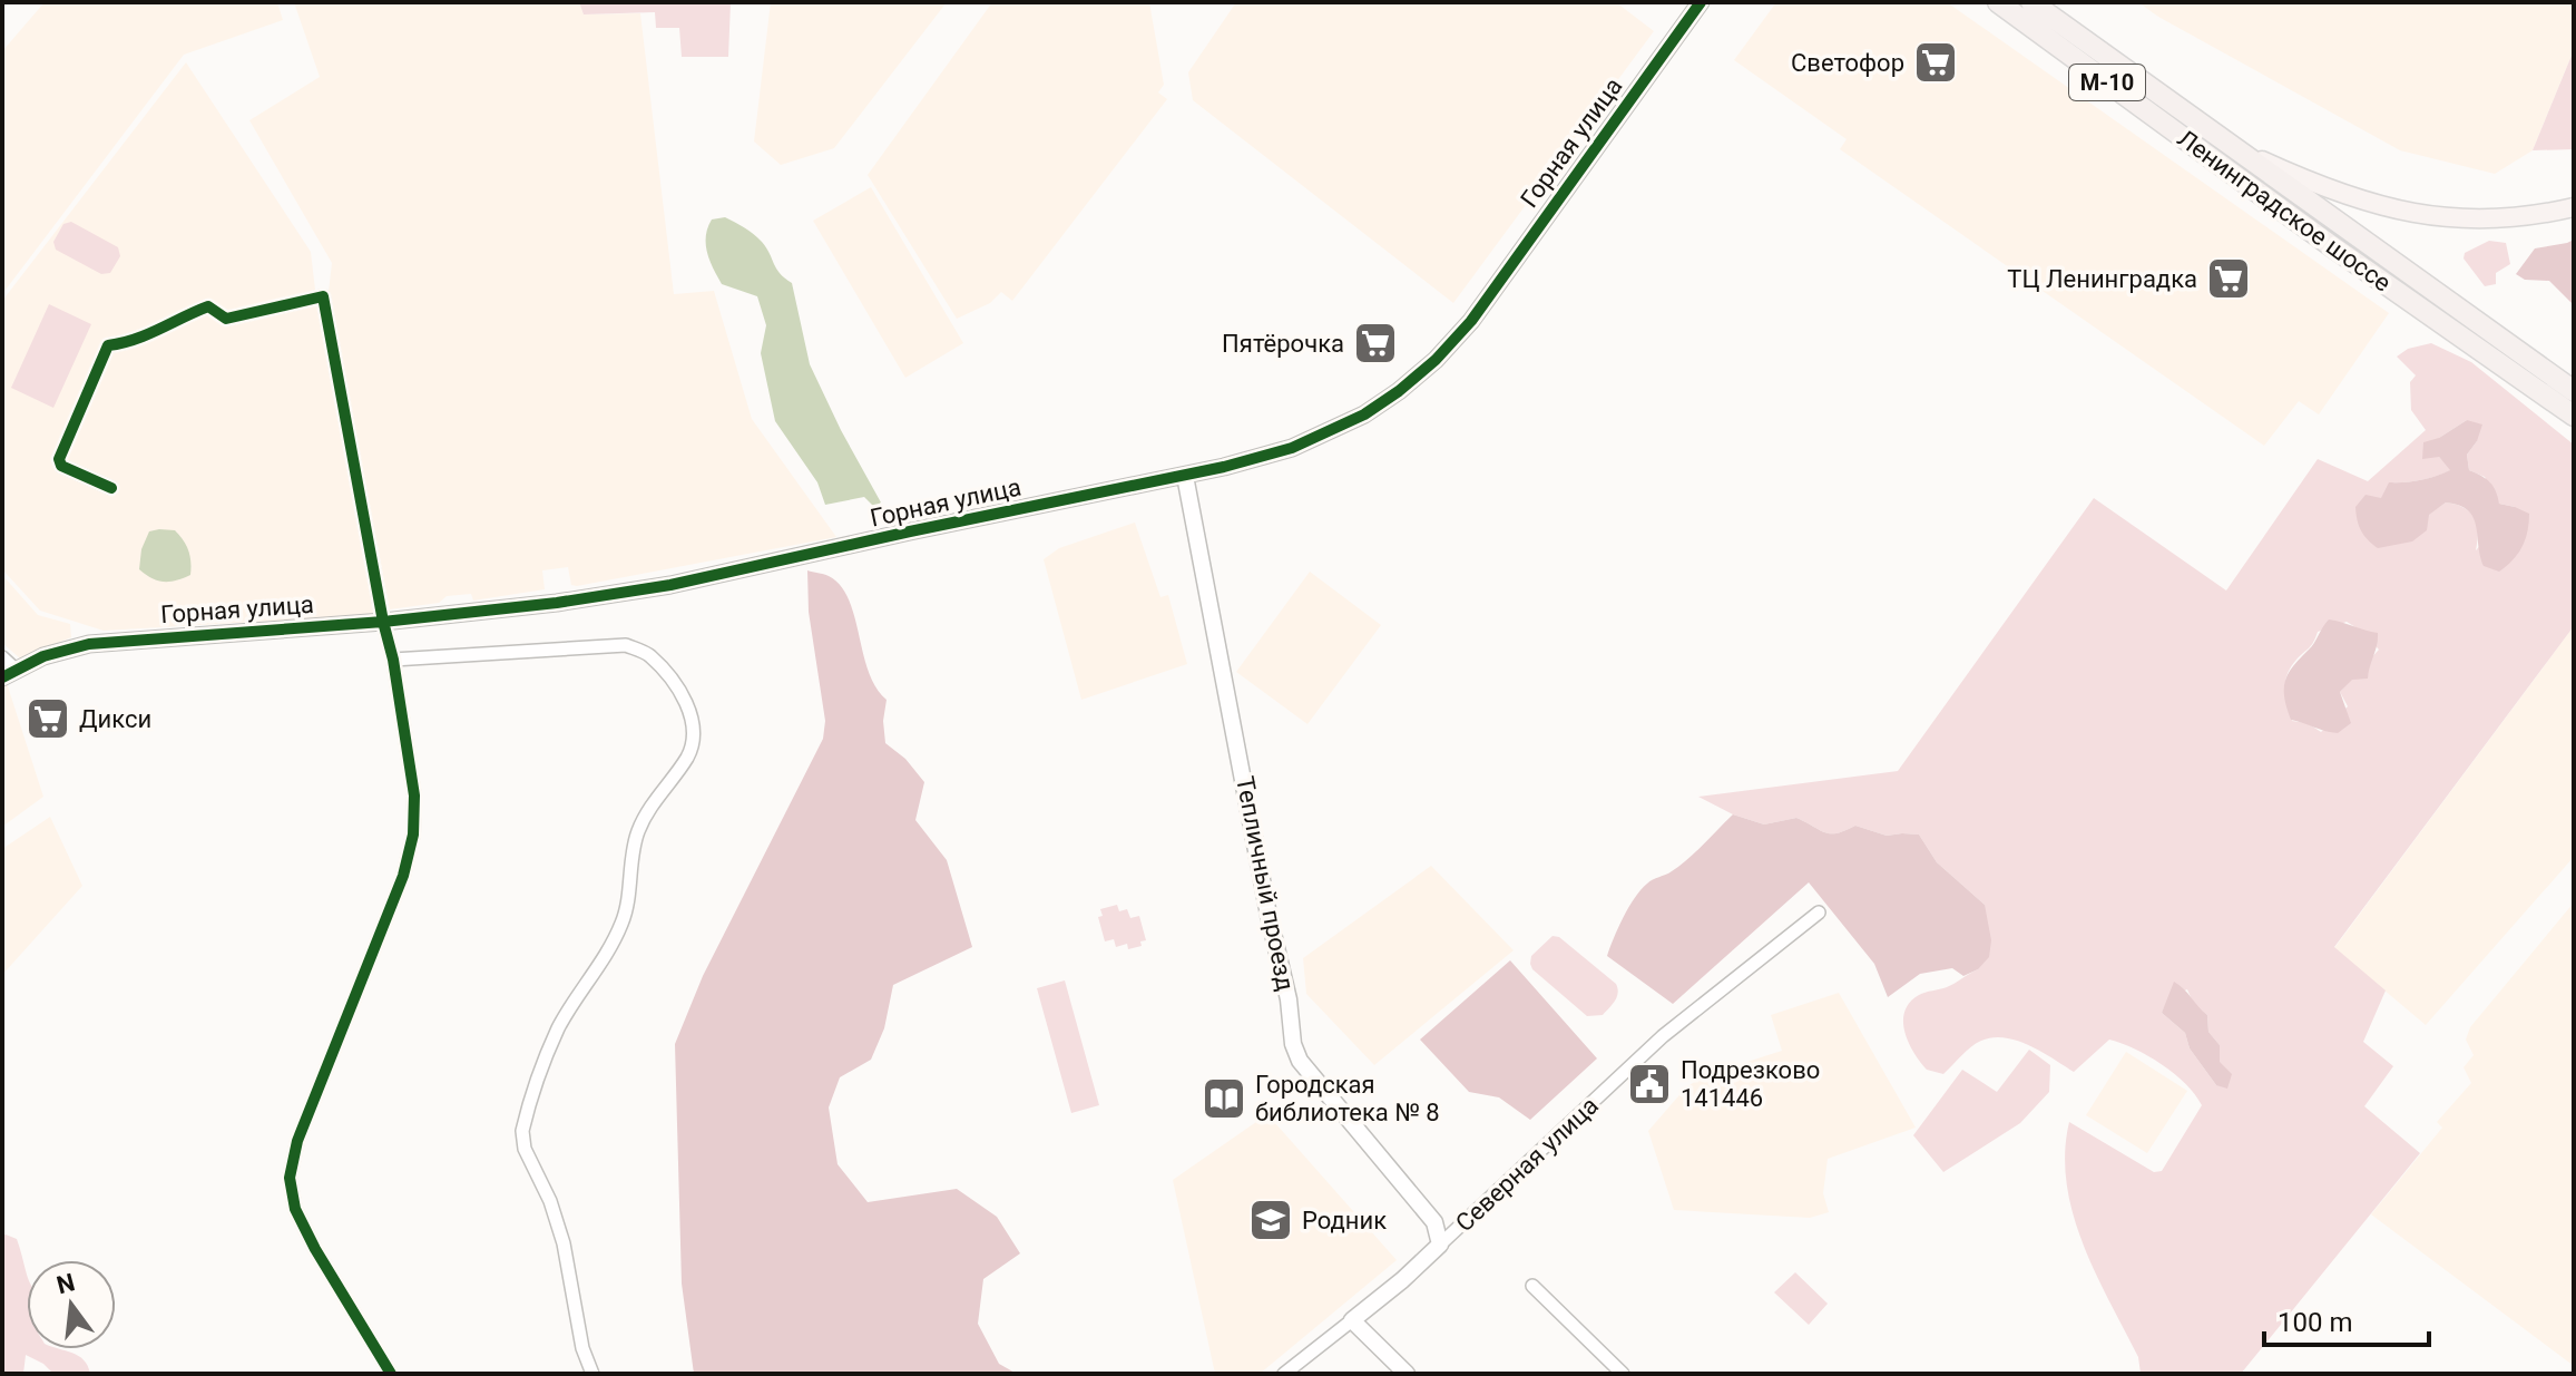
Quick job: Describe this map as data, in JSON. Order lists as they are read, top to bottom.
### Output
{
  "streets": {
    "highway": ["М-10", "Ленинградское шоссе"],
    "street": ["Горная улица", "Тепличный проезд", "Северная улица"]
  },
  "crossings": [
    ["Горная улица", "Тепличный проезд"],
    ["Тепличный проезд", "Северная улица"]
  ],
  "places": {
    "supermarket": [
      "Светофор",
      "ТЦ Ленинградка",
      "Пятёрочка",
      "Дикси"
    ],
    "public building": ["Подрезково 141446"],
    "library": ["Городская библиотека № 8"],
    "school or university": ["Родник"]
  },
  "scale_bar": "100 m",
  "north": "top"
}
